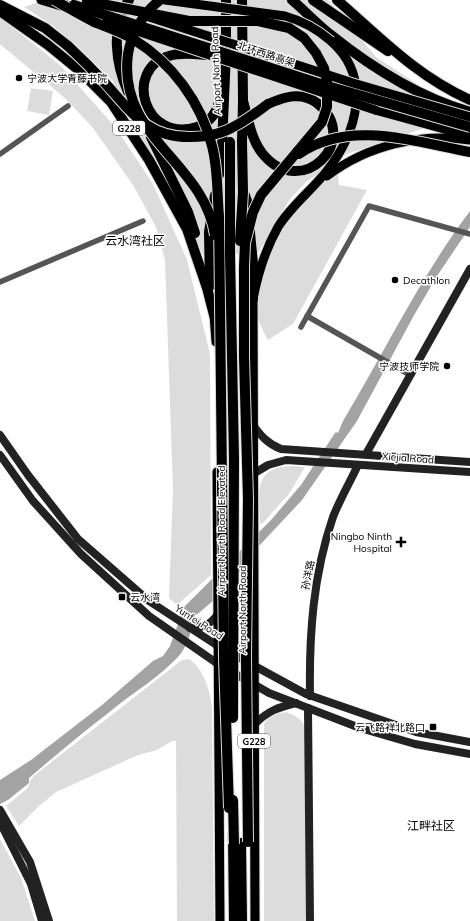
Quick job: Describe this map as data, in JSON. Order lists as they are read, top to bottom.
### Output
{
  "streets": {
    "highway": [
      "北环西路高架",
      "Airport North Road",
      "G228",
      "Airport North Road Elevated"
    ],
    "main road": ["Xiejia Road", "孙洋路", "Yunfei Road"]
  },
  "crossings": [
    ["Airport North Road", "G228"],
    ["Airport North Road", "Xiejia Road"],
    ["Airport North Road", "Airport North Road Elevated"],
    ["Airport North Road", "Yunfei Road"],
    ["G228", "Yunfei Road"],
    ["Xiejia Road", "孙洋路"],
    ["孙洋路", "Yunfei Road"]
  ],
  "districts": ["云水湾社区", "江畔社区"],
  "places": {
    "other": ["宁波大学青藤书院", "Decathlon", "宁波技师学院"],
    "health": ["Ningbo Ninth Hospital"],
    "transit": ["云水湾", "云飞路祥北路口"]
  }
}
